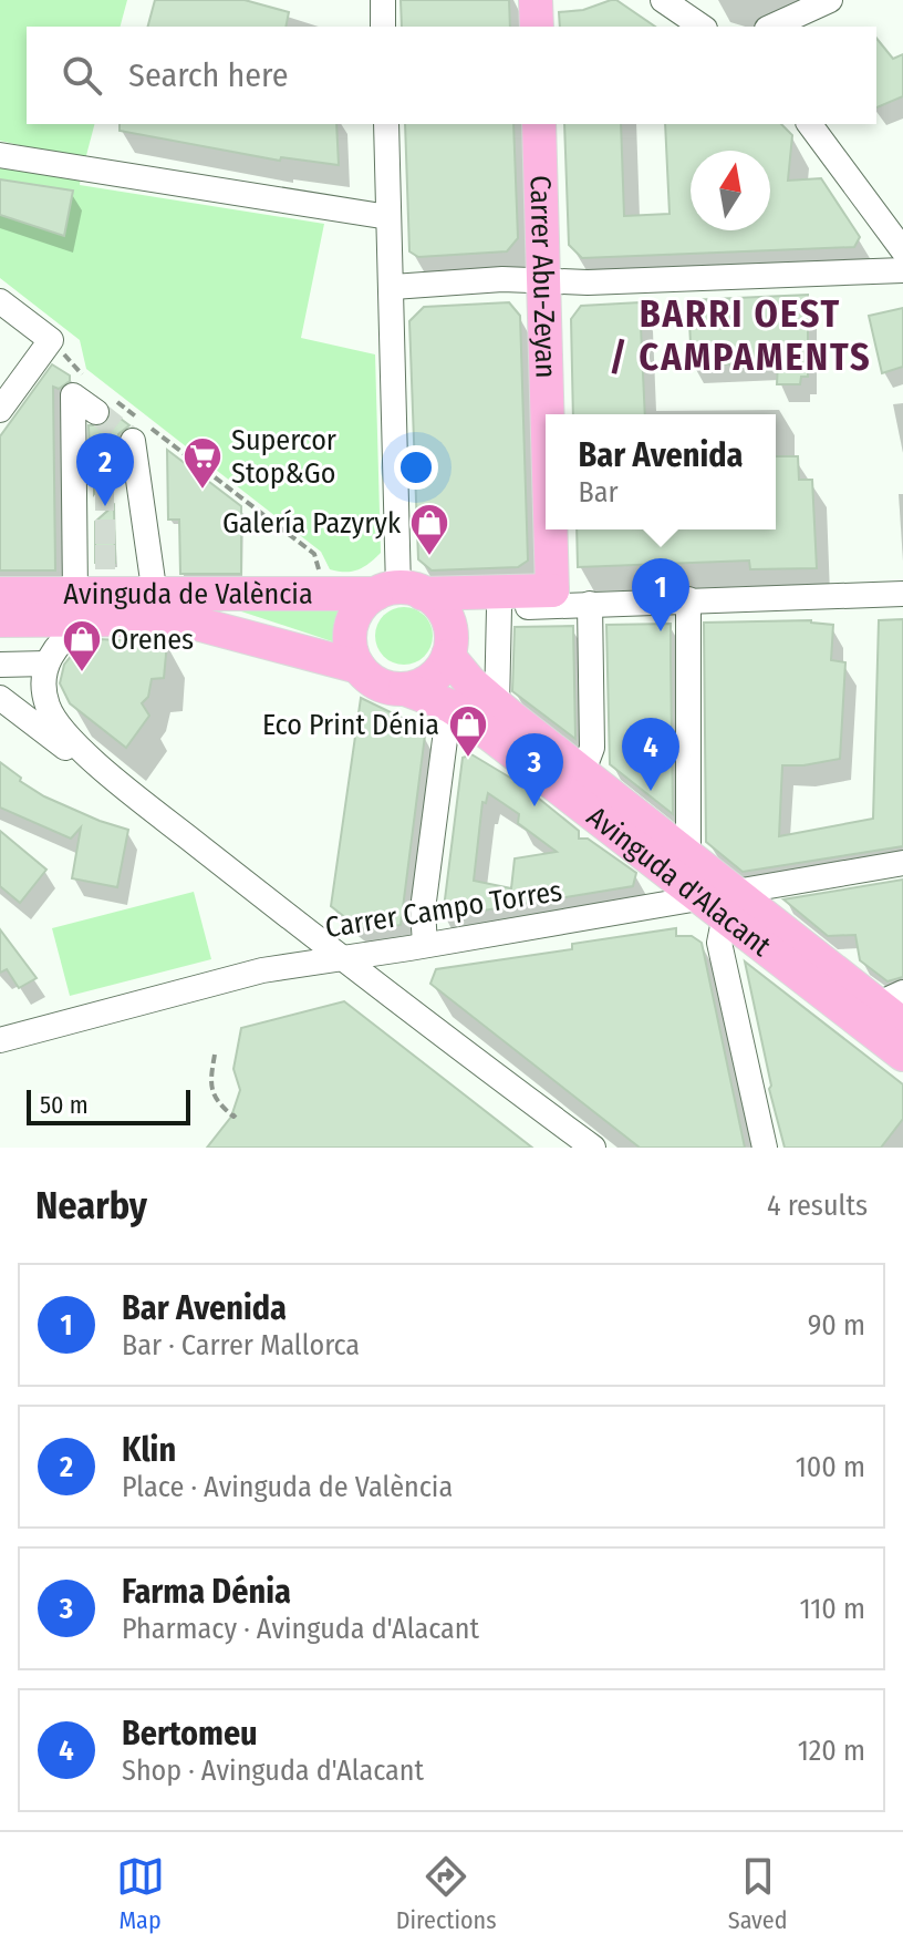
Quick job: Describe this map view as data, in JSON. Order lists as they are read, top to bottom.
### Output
{
  "streets": {
    "main road": ["Carrer Abu-Zeyan", "Avinguda de València", "Avinguda d'Alacant"],
    "street": ["Carrer Campo Torres"]
  },
  "crossings": [
    ["Carrer Abu-Zeyan", "Avinguda de València"],
    ["Avinguda de València", "Avinguda d'Alacant"],
    ["Avinguda d'Alacant", "Carrer Campo Torres"]
  ],
  "districts": ["BARRI OEST / CAMPAMENTS"],
  "places": {
    "supermarket": ["Supercor Stop&Go"],
    "shop": ["Galería Pazyryk", "Orenes", "Eco Print Dénia"]
  },
  "scale_bar": "50 m",
  "north": "top",
  "page": {
    "search": "Search here",
    "popup": ["Bar Avenida", "Bar"],
    "pins": [
      "2",
      "1",
      "4",
      "3"
    ],
    "scale": "50 m",
    "heading": ["Nearby", "4 results"],
    "list": [
      {
        "mark": "1",
        "name": "Bar Avenida",
        "note": "Bar · Carrer Mallorca",
        "value": "90 m"
      },
      {
        "mark": "2",
        "name": "Klin",
        "note": "Place · Avinguda de València",
        "value": "100 m"
      },
      {
        "mark": "3",
        "name": "Farma Dénia",
        "note": "Pharmacy · Avinguda d'Alacant",
        "value": "110 m"
      },
      {
        "mark": "4",
        "name": "Bertomeu",
        "note": "Shop · Avinguda d'Alacant",
        "value": "120 m"
      }
    ],
    "nav": ["Map", "Directions", "Saved"]
  }
}
